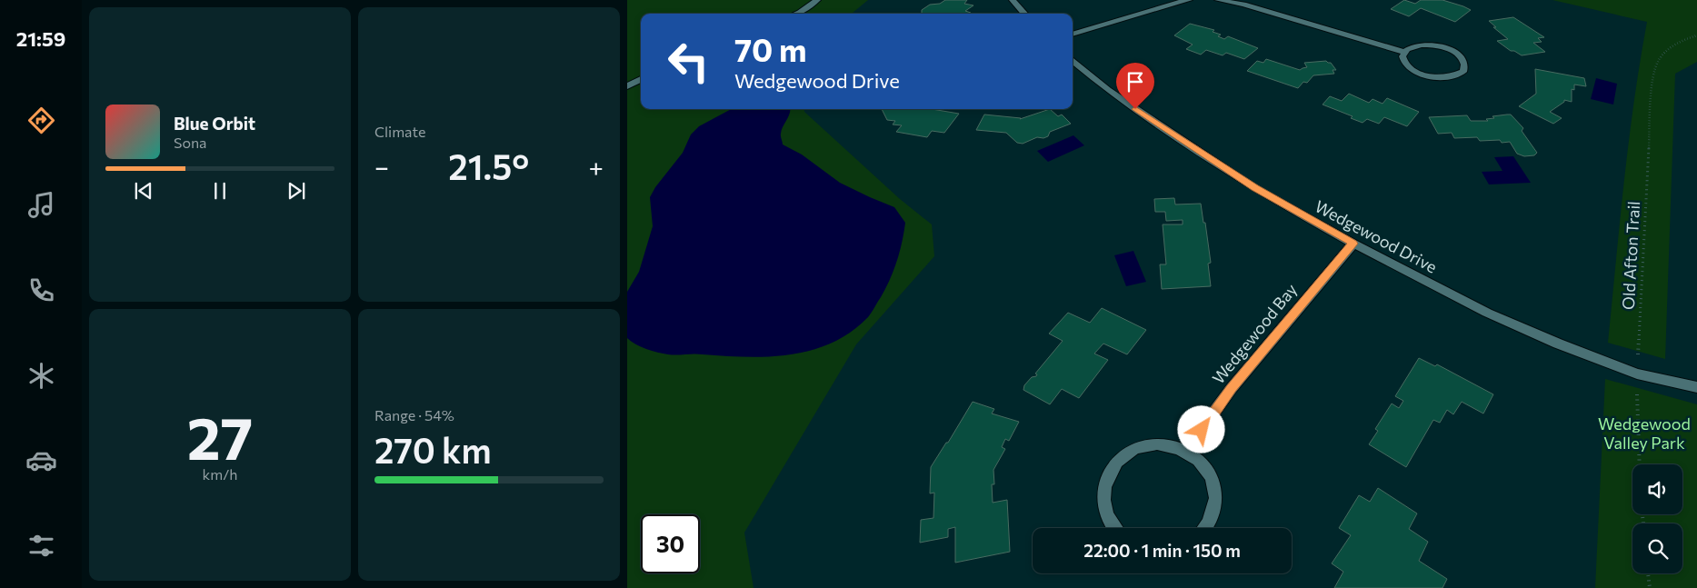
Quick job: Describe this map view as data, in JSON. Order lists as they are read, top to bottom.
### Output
{
  "streets": {
    "street": ["Wedgewood Drive", "Wedgewood Bay"],
    "path": ["Old Afton Trail"]
  },
  "crossings": [
    ["Wedgewood Drive", "Old Afton Trail"],
    ["Wedgewood Drive", "Wedgewood Bay"]
  ],
  "parks": ["Wedgewood Valley Park"],
  "page": {
    "tabs": "21:59",
    "tile": [
      "Climate",
      ["27", "km/h"],
      ["Range · 54%", "270 km"]
    ],
    "turn": ["70 m", "Wedgewood Drive"],
    "song": ["Blue Orbit", "Sona"],
    "heat": ["−", "21.5°", "+"],
    "limit": "30",
    "trip": "22:00 · 1 min · 150 m"
  }
}
